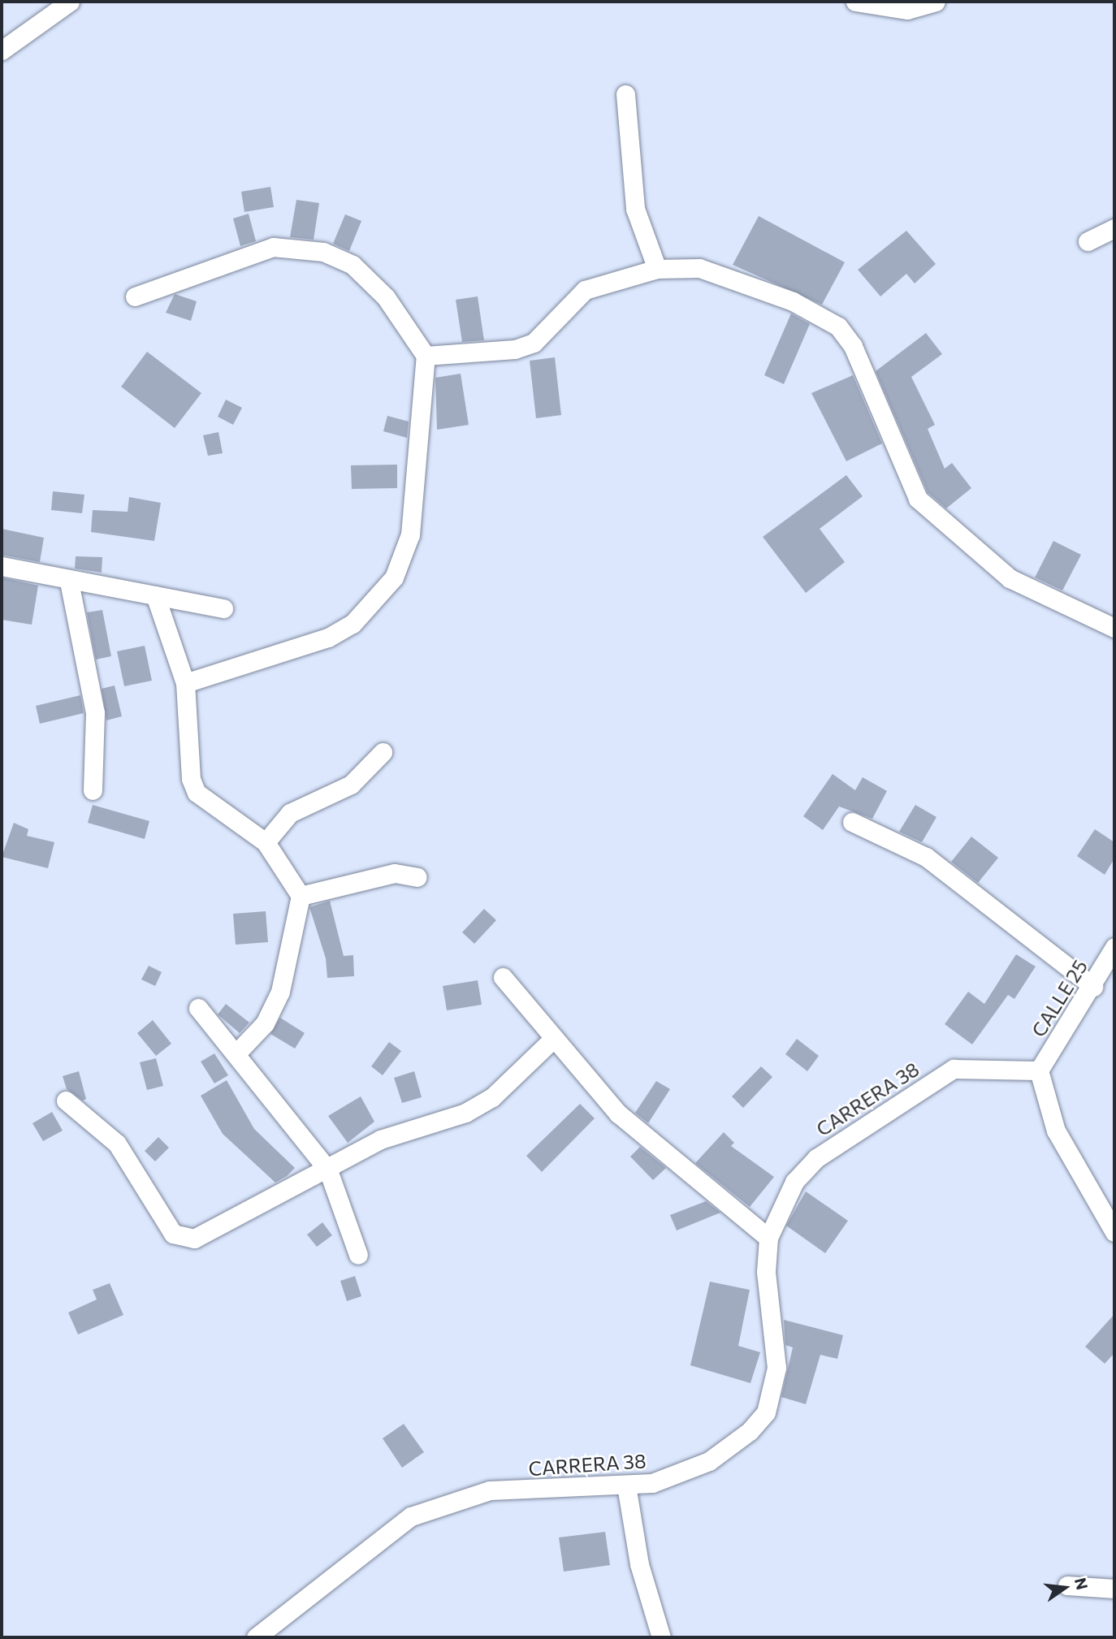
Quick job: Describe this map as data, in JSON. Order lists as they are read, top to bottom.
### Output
{
  "streets": {
    "street": ["CALLE 25", "CARRERA 38"]
  },
  "crossings": [
    ["CALLE 25", "CARRERA 38"]
  ],
  "north": "right"
}
